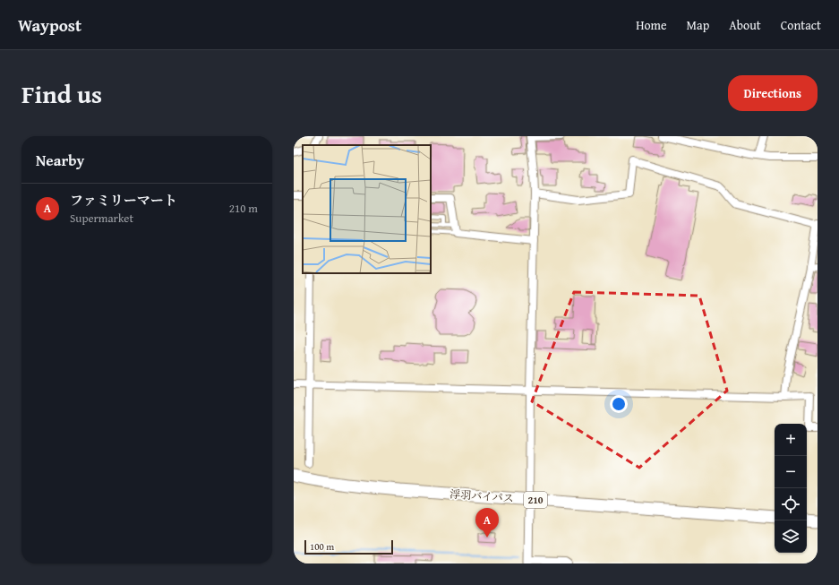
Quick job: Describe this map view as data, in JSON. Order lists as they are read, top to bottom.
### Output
{
  "streets": {
    "highway": ["浮羽バイパス", "210"]
  },
  "scale_bar": "100 m",
  "page": {
    "header": "Waypost",
    "nav": [
      "Home",
      "Map",
      "About",
      "Contact"
    ],
    "title": "Find us",
    "buttons": "Directions",
    "heading": "Nearby",
    "list": [
      {
        "mark": "A",
        "name": "ファミリーマート",
        "note": "Supermarket",
        "value": "210 m"
      }
    ],
    "map_buttons": ["+", "−"],
    "pins": "A",
    "scale": "100 m"
  }
}
